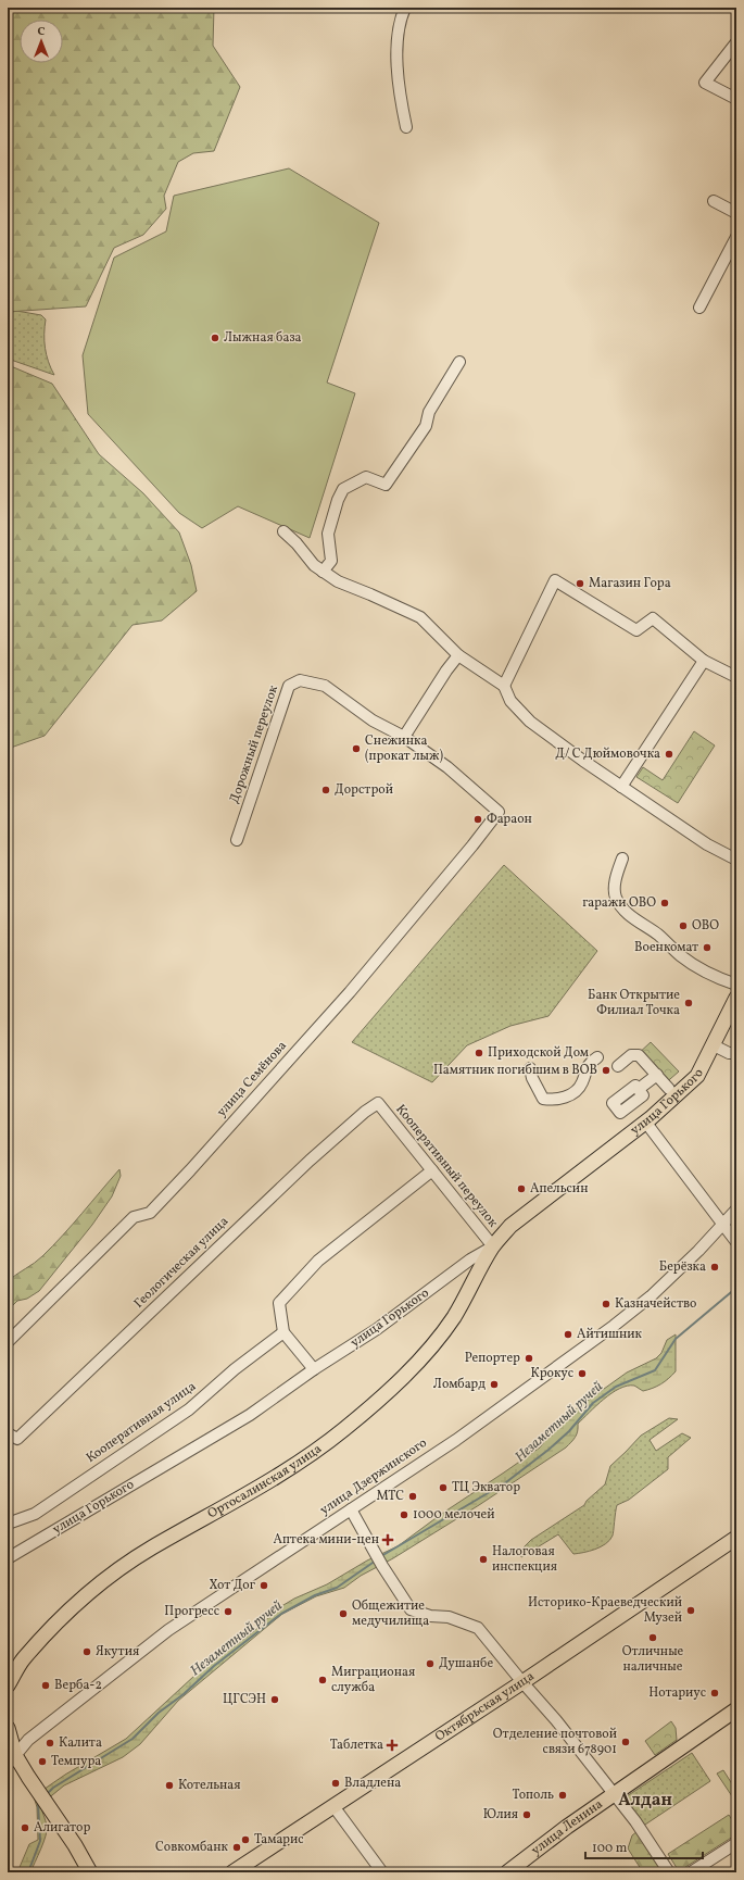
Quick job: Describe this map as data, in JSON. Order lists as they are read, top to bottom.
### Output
{
  "streets": {
    "main road": [
      "улица Горького",
      "Ортосалинская улица",
      "Октябрьская улица",
      "улица Ленина"
    ],
    "street": [
      "Дорожный переулок",
      "улица Семёнова",
      "Кооперативный переулок",
      "Геологическая улица",
      "Кооперативная улица",
      "улица Дзержинского"
    ]
  },
  "crossings": [
    ["Дорожный переулок", "улица Семёнова"],
    ["улица Горького", "Кооперативный переулок"],
    ["улица Горького", "Ортосалинская улица"],
    ["Кооперативный переулок", "Геологическая улица"],
    ["Кооперативный переулок", "Ортосалинская улица"]
  ],
  "districts": ["Алдан"],
  "water": ["Незаметный ручей"],
  "places": {
    "other": [
      "Лыжная база",
      "Магазин Гора",
      "Снежинка (прокат лыж)",
      "Д/ С Дюймовочка",
      "Дорстрой",
      "Фараон",
      "гаражи ОВО",
      "ОВО",
      "Военкомат",
      "Банк Открытие Филиал Точка",
      "Приходской Дом",
      "Памятник погибшим в ВОВ",
      "Апельсин",
      "Берёзка",
      "Казначейство",
      "Айтишник",
      "Репортер",
      "Крокус",
      "Ломбард",
      "ТЦ Экватор",
      "МТС",
      "1000 мелочей",
      "Налоговая инспекция",
      "Хот Дог",
      "Историко-Краеведческий Музей",
      "Прогресс",
      "Общежитие медучилища",
      "Отличные наличные",
      "Якутия",
      "Душанбе",
      "Миграционая служба",
      "Верба-2",
      "Нотариус",
      "ЦГСЭН",
      "Отделение почтовой связи 678901",
      "Калита",
      "Темпура",
      "Владлена",
      "Котельная",
      "Тополь",
      "Юлия",
      "Алигатор",
      "Тамарис",
      "Совкомбанк"
    ],
    "health": ["Аптека мини-цен", "Таблетка"]
  },
  "scale_bar": "100 m",
  "north": "top"
}
